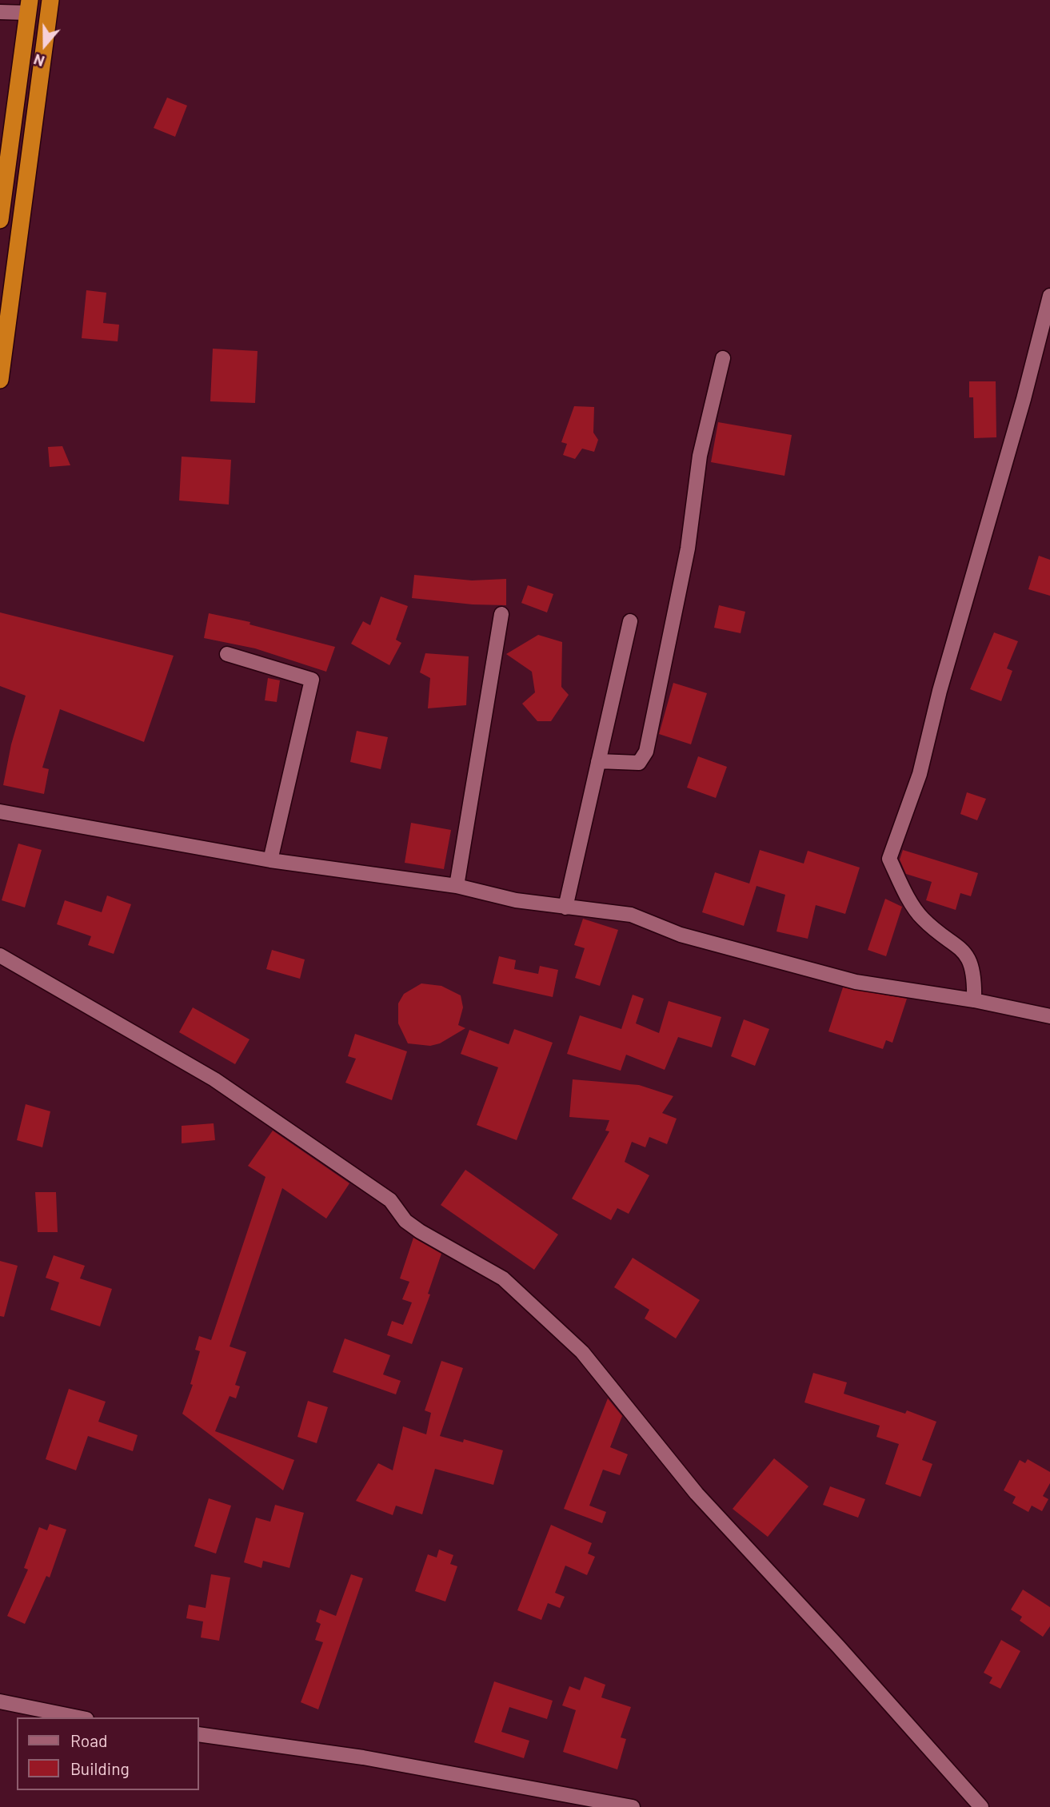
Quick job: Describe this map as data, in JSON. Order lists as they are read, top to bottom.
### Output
{
  "legend": ["Road", "Building"],
  "north": "bottom"
}
